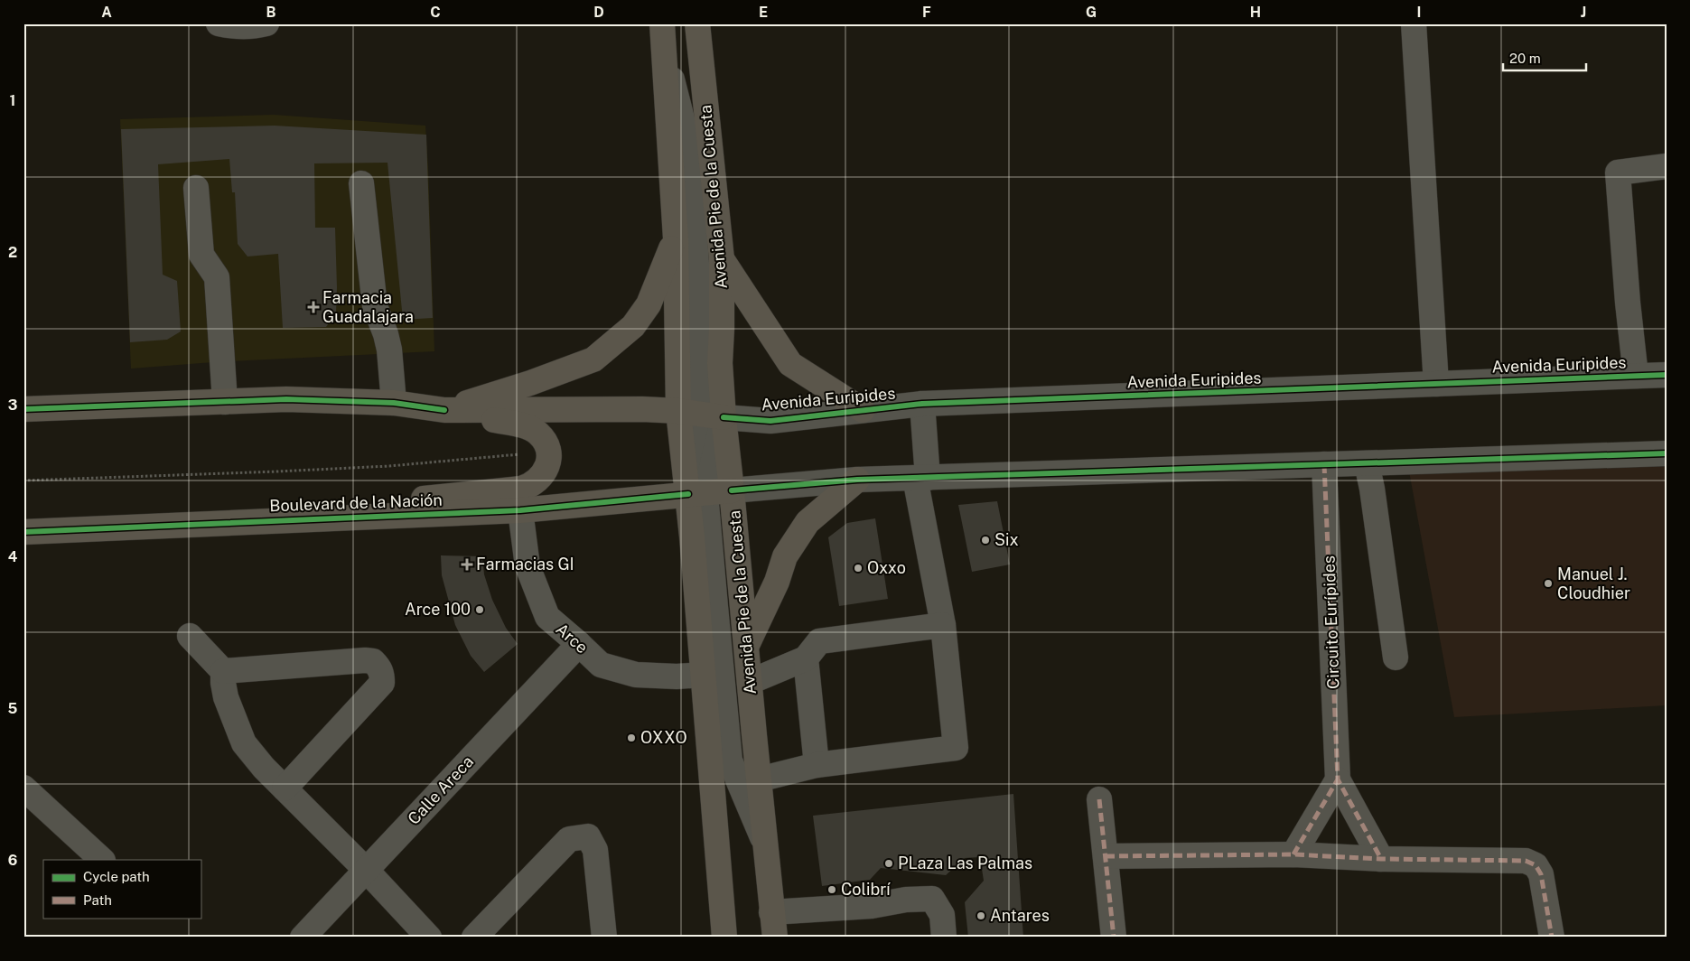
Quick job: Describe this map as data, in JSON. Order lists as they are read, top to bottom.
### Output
{
  "streets": {
    "main road": ["Avenida Pie de la Cuesta", "Boulevard de la Nación"],
    "street": [
      "Avenida Euripides",
      "Circuito Eurípides",
      "Arce",
      "Calle Areca"
    ]
  },
  "crossings": [
    ["Avenida Pie de la Cuesta", "Avenida Euripides"],
    ["Avenida Pie de la Cuesta", "Boulevard de la Nación"],
    ["Boulevard de la Nación", "Arce"],
    ["Arce", "Calle Areca"]
  ],
  "places": {
    "health": ["Farmacia Guadalajara", "Farmacias GI"],
    "other": [
      "Six",
      "Oxxo",
      "Manuel J. Cloudhier",
      "Arce 100",
      "OXXO",
      "PLaza Las Palmas",
      "Colibrí",
      "Antares"
    ]
  },
  "legend": ["Cycle path", "Path"],
  "scale_bar": "20 m",
  "grid": {
    "columns": [
      "A",
      "B",
      "C",
      "D",
      "E",
      "F",
      "G",
      "H",
      "I",
      "J"
    ],
    "rows": [
      "1",
      "2",
      "3",
      "4",
      "5",
      "6"
    ]
  }
}
